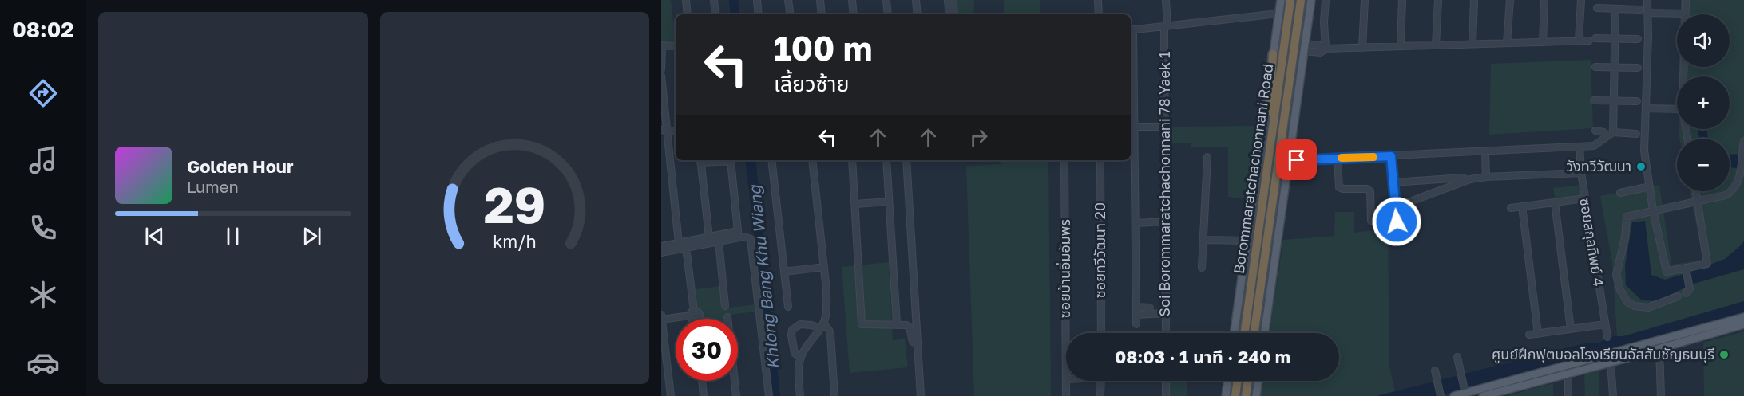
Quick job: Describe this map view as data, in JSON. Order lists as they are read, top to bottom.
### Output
{
  "streets": {
    "highway": ["Borommaratchachonnani Road"],
    "street": [
      "Soi Borommaratchachonnani 78 Yaek 1",
      "ซอยสกุลทิพย์ 4",
      "ซอยทวีวัฒนา 20",
      "ซอยบ้านอิ่มอัมพร"
    ]
  },
  "water": ["Khlong Bang Khu Wiang"],
  "places": ["วังทวีวัฒนา", "ศูนย์ฝึกฟุตบอลโรงเรียนอัสสัมชัญธนบุรี"],
  "page": {
    "tabs": "08:02",
    "map_buttons": ["+", "−"],
    "turn": ["100 m", "เลี้ยวซ้าย"],
    "song": ["Golden Hour", "Lumen"],
    "limit": "30",
    "trip": "08:03 · 1 นาที · 240 m",
    "gauge": ["29", "km/h"]
  }
}
